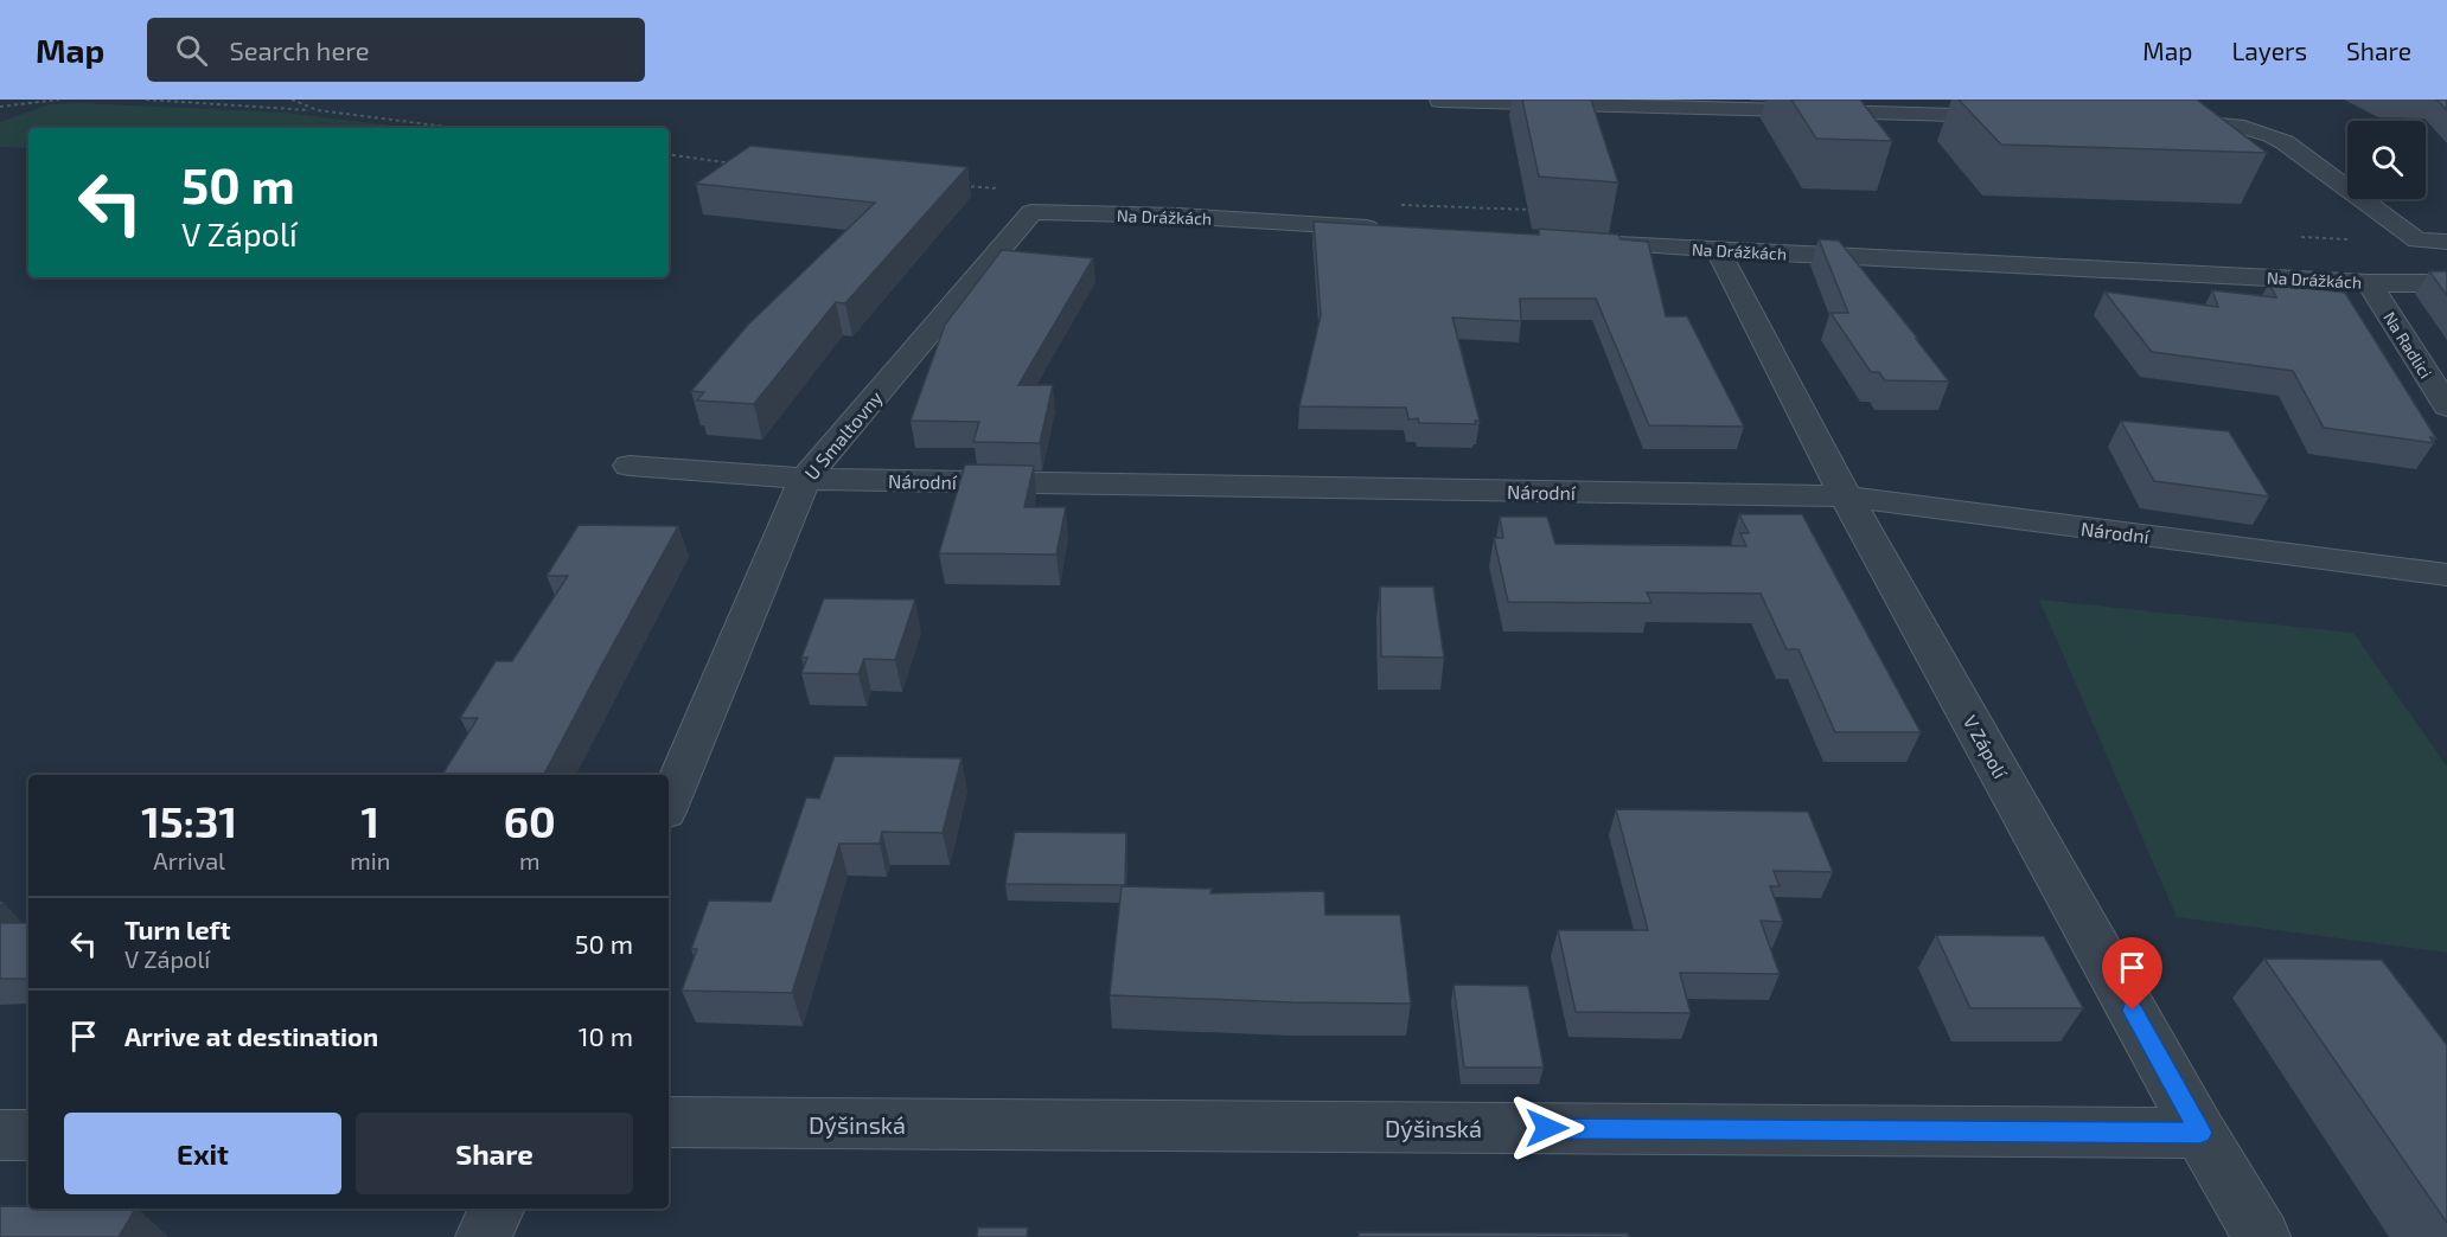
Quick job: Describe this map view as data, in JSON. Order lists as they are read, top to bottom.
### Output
{
  "streets": {
    "street": [
      "Na Drážkách",
      "Na Radlici",
      "U Smaltovny",
      "Národní",
      "V Zápolí",
      "Dýšinská"
    ]
  },
  "crossings": [
    ["Na Drážkách", "Na Radlici"],
    ["Na Drážkách", "U Smaltovny"],
    ["Na Drážkách", "V Zápolí"],
    ["U Smaltovny", "Národní"],
    ["Národní", "V Zápolí"],
    ["V Zápolí", "Dýšinská"]
  ],
  "page": {
    "header": "Map",
    "search": "Search here",
    "nav": ["Map", "Layers", "Share"],
    "turn": ["50 m", "V Zápolí"],
    "eta": [
      "15:31",
      "Arrival",
      "1",
      "min",
      "60",
      "m"
    ],
    "list": [
      {
        "name": "Turn left",
        "note": "V Zápolí",
        "value": "50 m"
      },
      {
        "name": "Arrive at destination",
        "value": "10 m"
      }
    ],
    "buttons": ["Exit", "Share"]
  }
}
